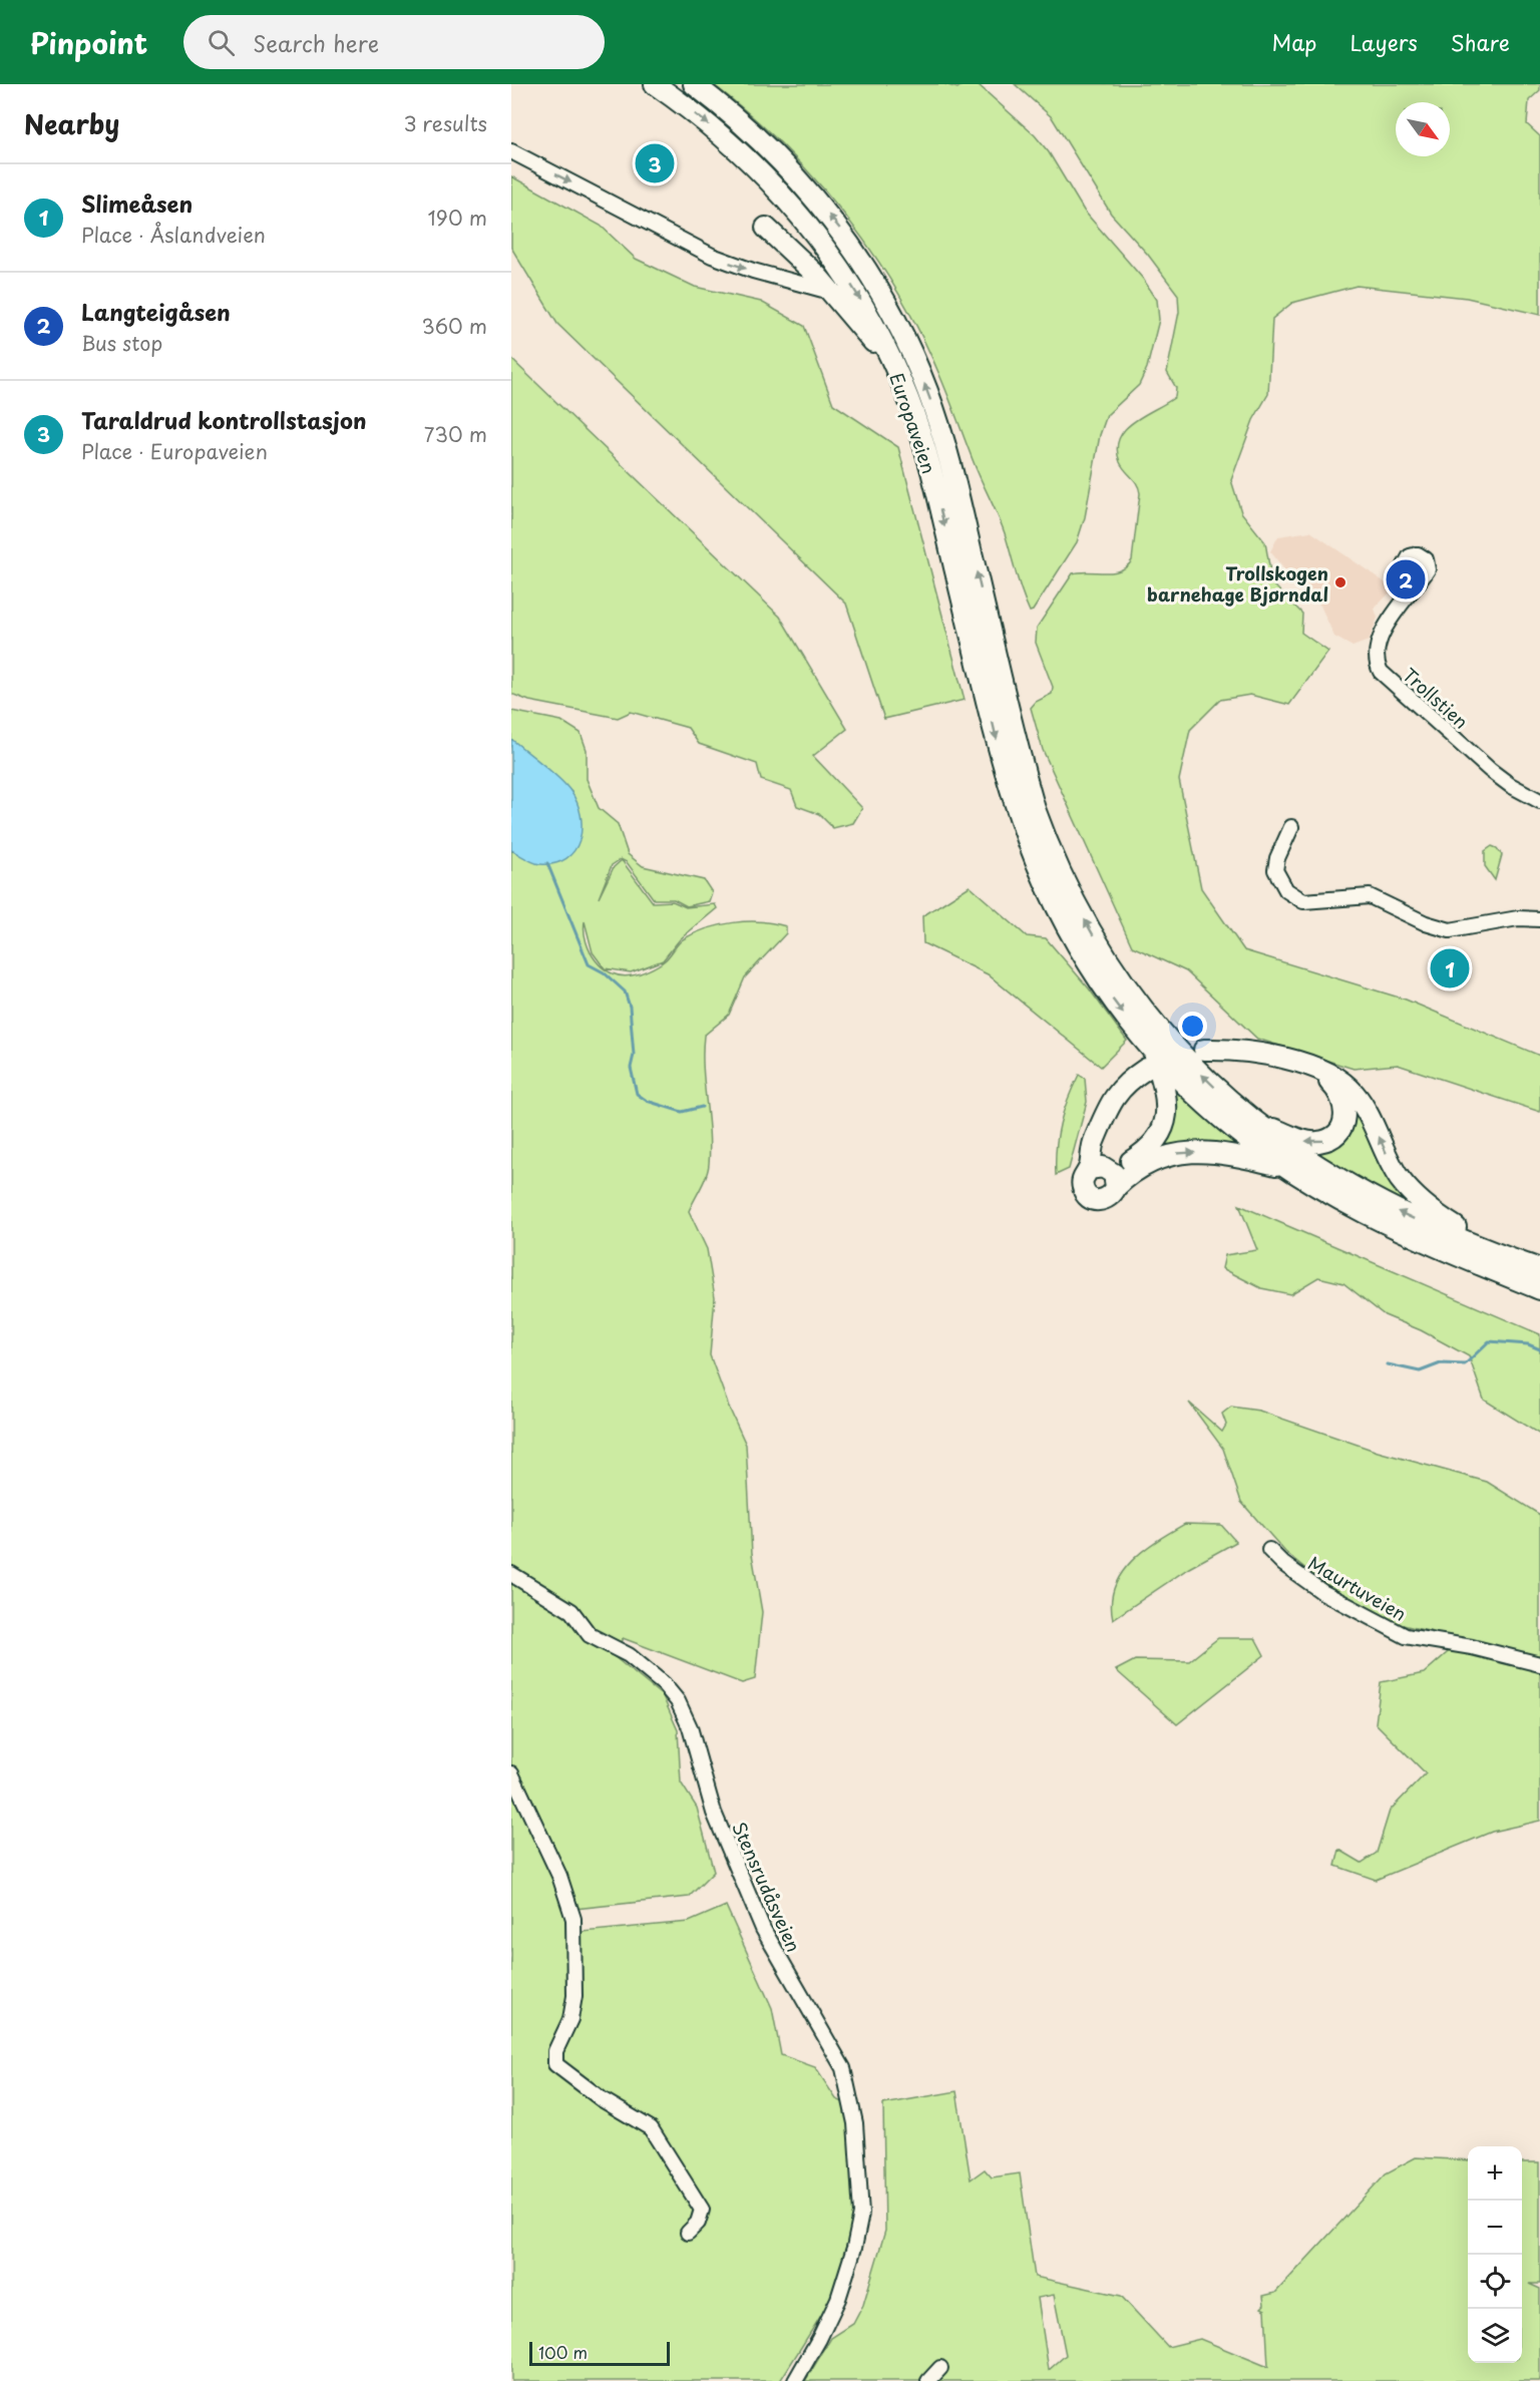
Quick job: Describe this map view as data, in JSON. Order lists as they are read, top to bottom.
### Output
{
  "streets": {
    "highway": ["Europaveien"],
    "street": ["Trollstien", "Maurtuveien", "Stensrudåsveien"]
  },
  "places": ["Trollskogen barnehage Bjørndal"],
  "scale_bar": "100 m",
  "north": "bottom right",
  "page": {
    "header": "Pinpoint",
    "search": "Search here",
    "nav": ["Map", "Layers", "Share"],
    "heading": ["Nearby", "3 results"],
    "pins": ["3", "2", "1"],
    "list": [
      {
        "mark": "1",
        "name": "Slimeåsen",
        "note": "Place · Åslandveien",
        "value": "190 m"
      },
      {
        "mark": "2",
        "name": "Langteigåsen",
        "note": "Bus stop",
        "value": "360 m"
      },
      {
        "mark": "3",
        "name": "Taraldrud kontrollstasjon",
        "note": "Place · Europaveien",
        "value": "730 m"
      }
    ],
    "map_buttons": ["+", "−"],
    "scale": "100 m"
  }
}
